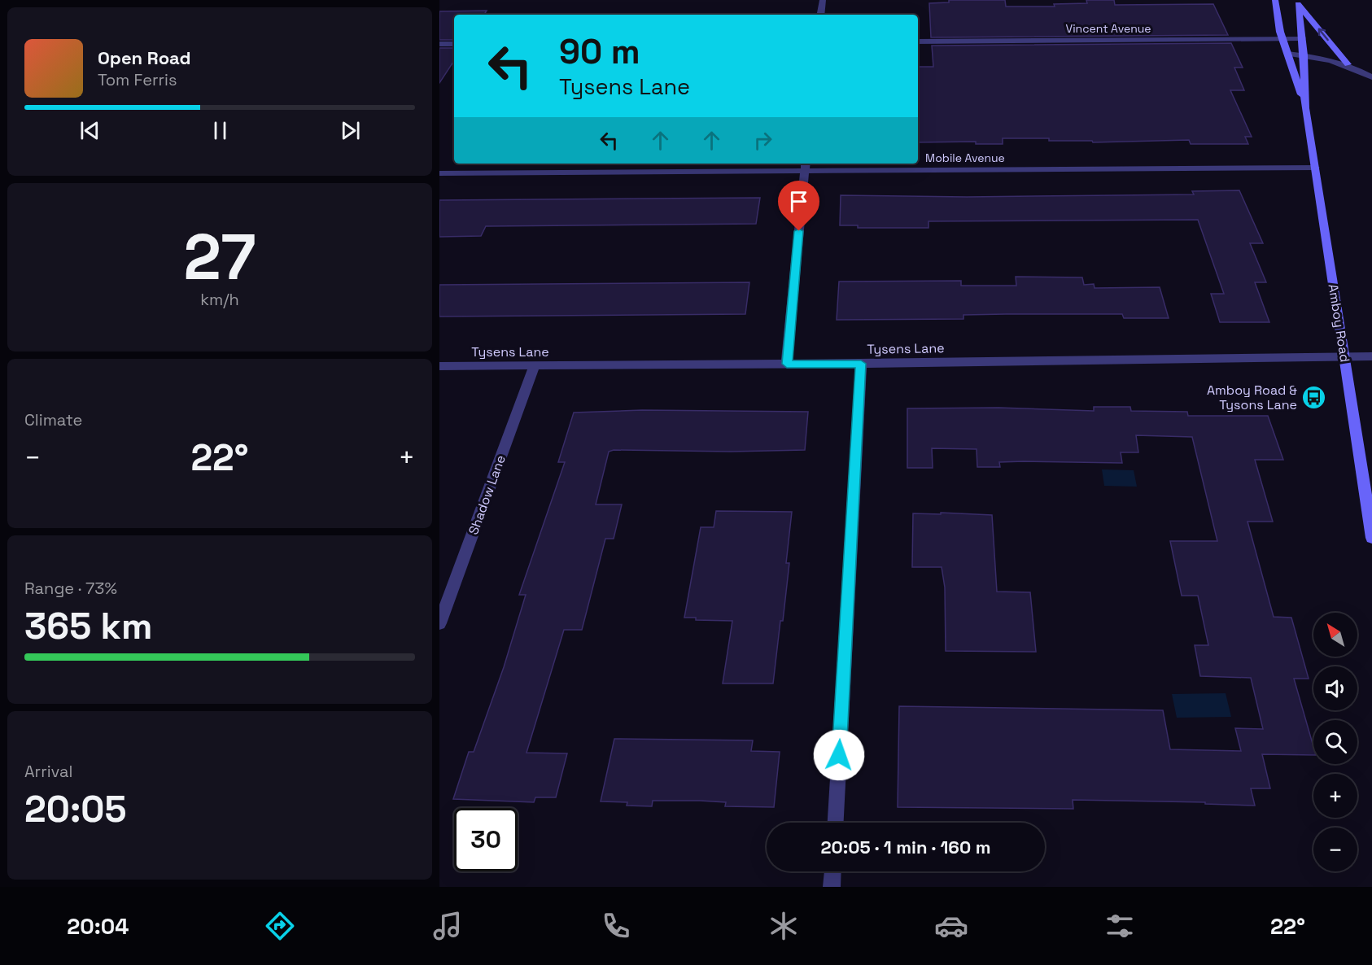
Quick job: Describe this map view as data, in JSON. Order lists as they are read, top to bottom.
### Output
{
  "streets": {
    "main road": ["Amboy Road"],
    "street": [
      "Vincent Avenue",
      "Mobile Avenue",
      "Tysens Lane",
      "Shadow Lane"
    ]
  },
  "crossings": [
    ["Vincent Avenue", "Amboy Road"],
    ["Mobile Avenue", "Amboy Road"],
    ["Amboy Road", "Tysens Lane"],
    ["Tysens Lane", "Shadow Lane"]
  ],
  "places": {
    "bus stop": ["Amboy Road & Tysons Lane"]
  },
  "north": "top left",
  "page": {
    "turn": ["90 m", "Tysens Lane"],
    "song": ["Open Road", "Tom Ferris"],
    "tile": [
      ["27", "km/h"],
      "Climate",
      ["Range · 73%", "365 km"],
      ["Arrival", "20:05"]
    ],
    "heat": ["−", "22°", "+"],
    "map_buttons": ["+", "−"],
    "limit": "30",
    "trip": "20:05 · 1 min · 160 m",
    "tabs": ["20:04", "22°"]
  }
}
